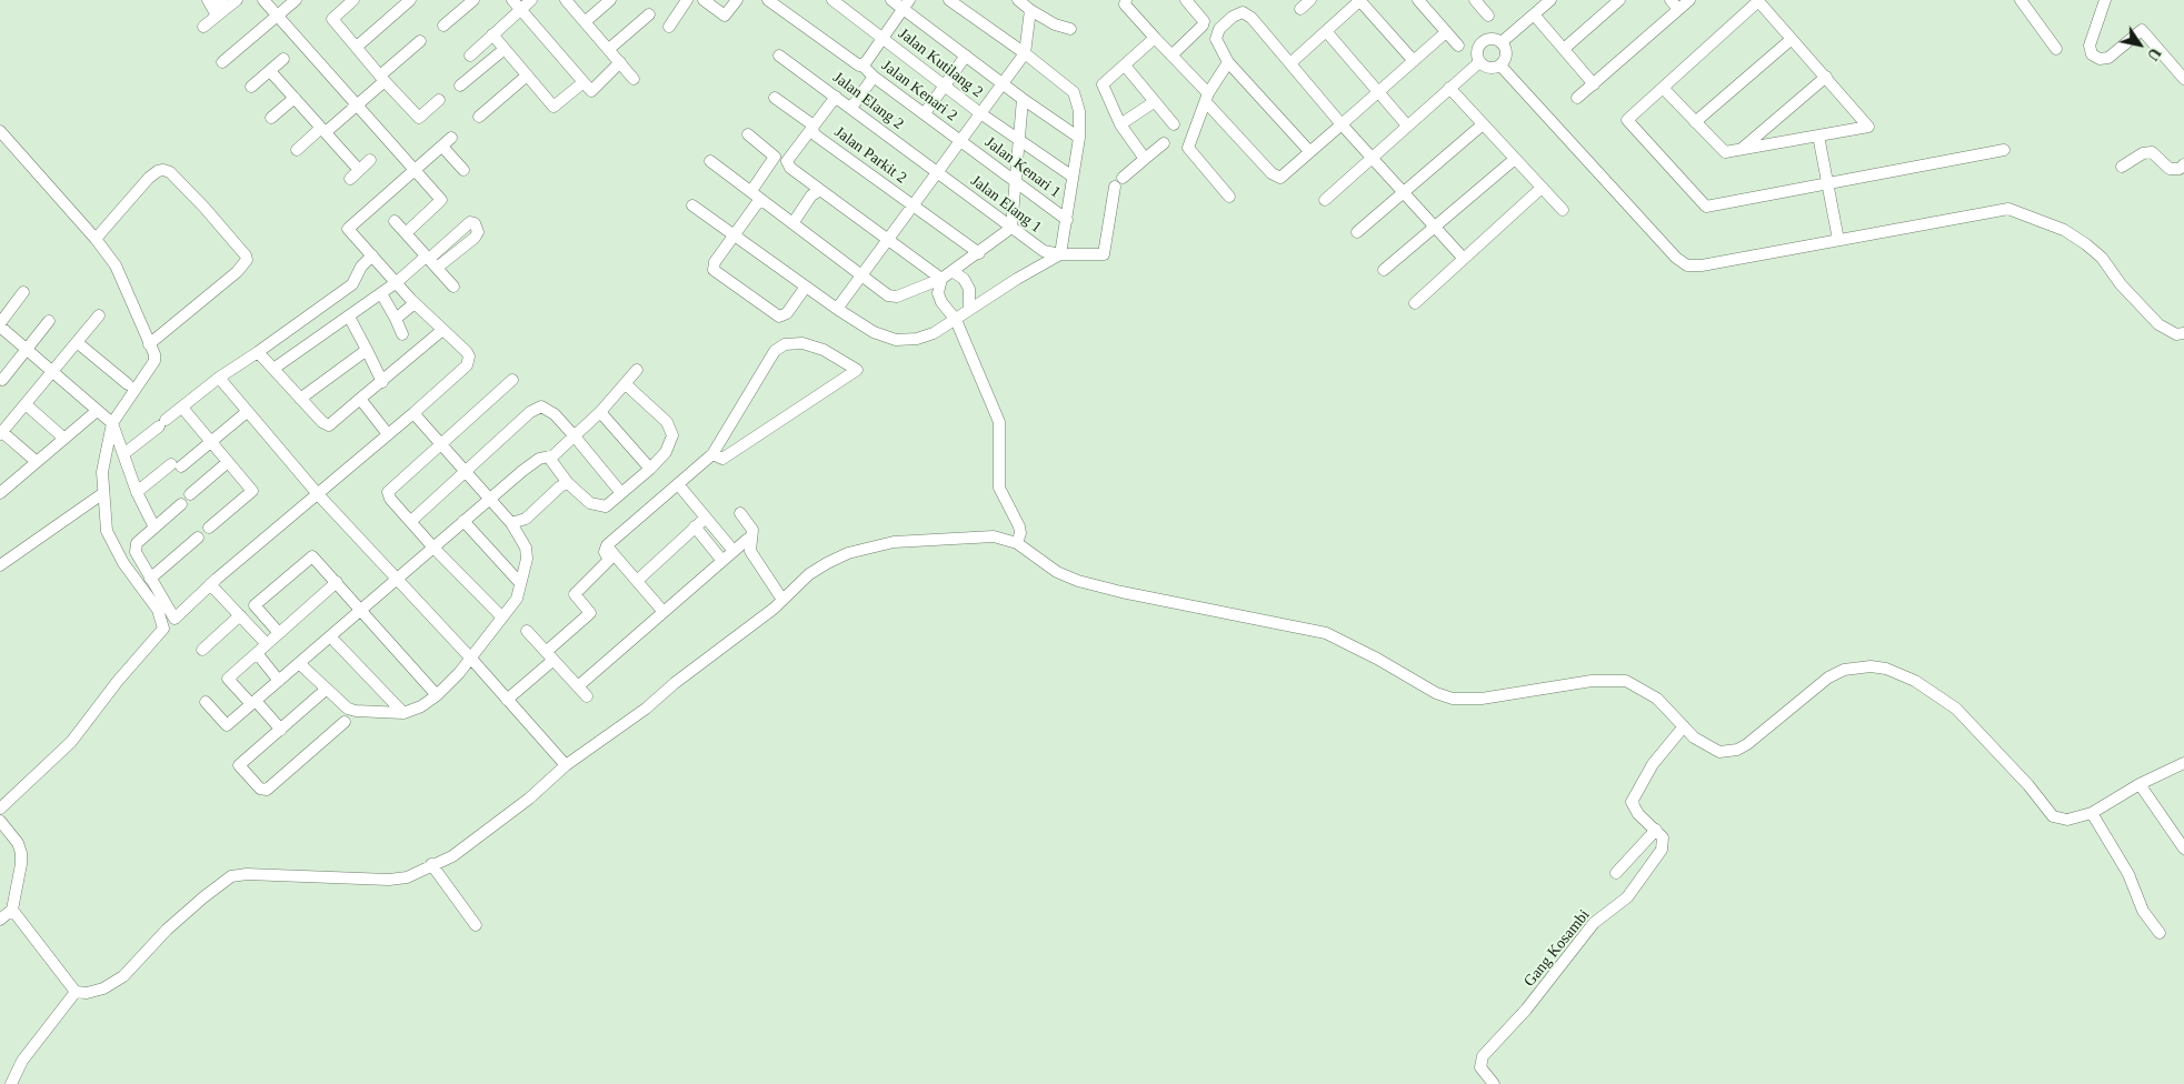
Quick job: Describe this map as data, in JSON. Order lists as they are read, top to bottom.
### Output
{
  "streets": {
    "street": [
      "Jalan Kutilang 2",
      "Jalan Kenari 2",
      "Jalan Elang 2",
      "Jalan Parkit 2",
      "Jalan Kenari 1",
      "Jalan Elang 1",
      "Gang Kosambi"
    ]
  },
  "crossings": [
    ["Jalan Kenari 2", "Jalan Kenari 1"],
    ["Jalan Elang 2", "Jalan Elang 1"]
  ],
  "north": "bottom right"
}
